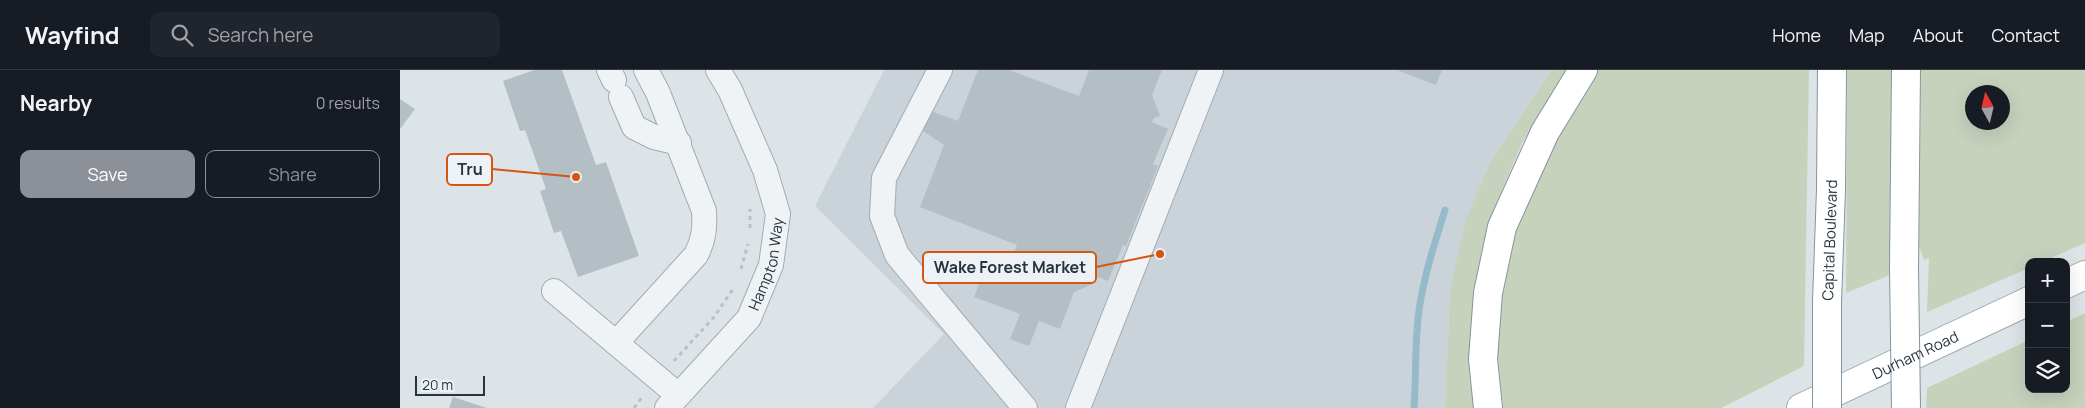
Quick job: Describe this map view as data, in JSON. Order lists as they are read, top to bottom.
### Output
{
  "streets": {
    "main road": ["Capital Boulevard", "Durham Road"],
    "street": ["Hampton Way"]
  },
  "places": ["Tru", "Wake Forest Market"],
  "scale_bar": "20 m",
  "north": "top",
  "page": {
    "header": "Wayfind",
    "search": "Search here",
    "nav": [
      "Home",
      "Map",
      "About",
      "Contact"
    ],
    "heading": ["Nearby", "0 results"],
    "buttons": ["Save", "Share"],
    "map_buttons": ["+", "−"],
    "scale": "20 m"
  }
}
